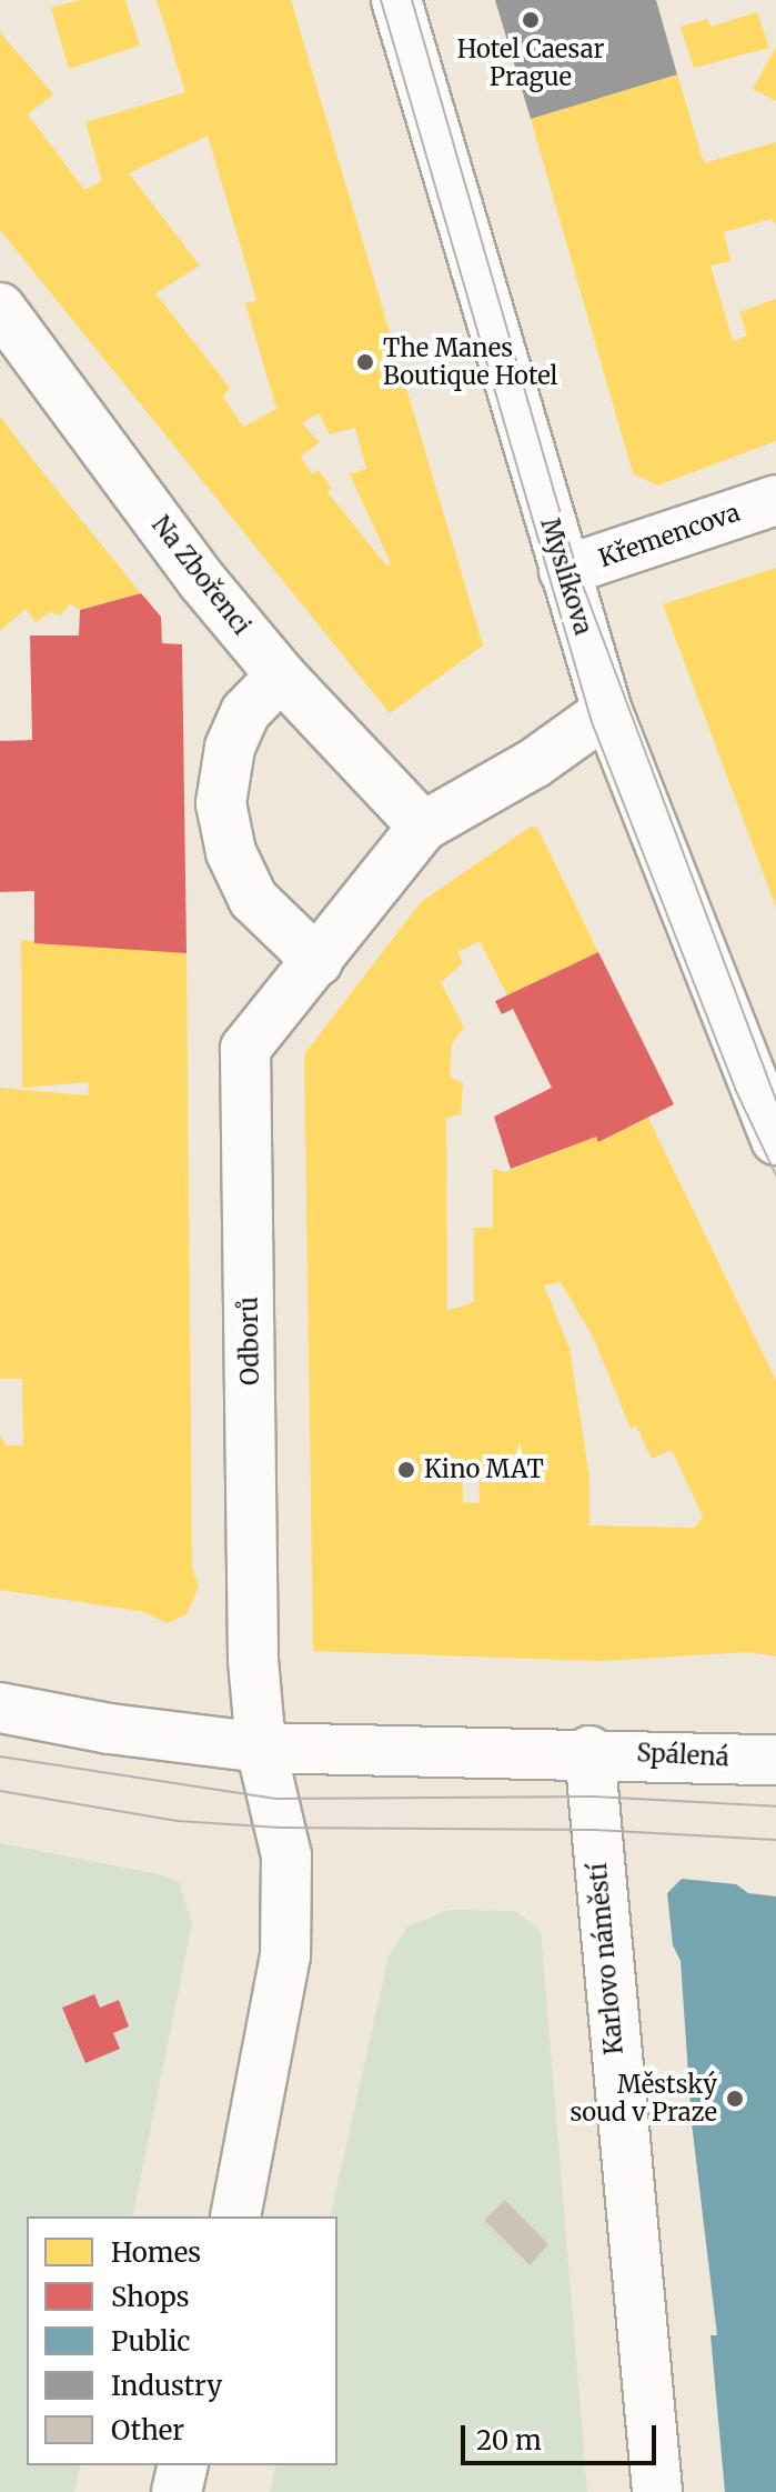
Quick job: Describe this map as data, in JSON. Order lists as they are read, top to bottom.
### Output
{
  "streets": {
    "street": [
      "Křemencova",
      "Na Zbořenci",
      "Myslíkova",
      "Odborů",
      "Spálená",
      "Karlovo náměstí"
    ]
  },
  "crossings": [
    ["Křemencova", "Myslíkova"],
    ["Na Zbořenci", "Odborů"],
    ["Myslíkova", "Odborů"],
    ["Spálená", "Karlovo náměstí"]
  ],
  "places": [
    "Hotel Caesar Prague",
    "The Manes Boutique Hotel",
    "Kino MAT",
    "Městský soud v Praze"
  ],
  "legend": [
    "Homes",
    "Shops",
    "Public",
    "Industry",
    "Other"
  ],
  "scale_bar": "20 m"
}
